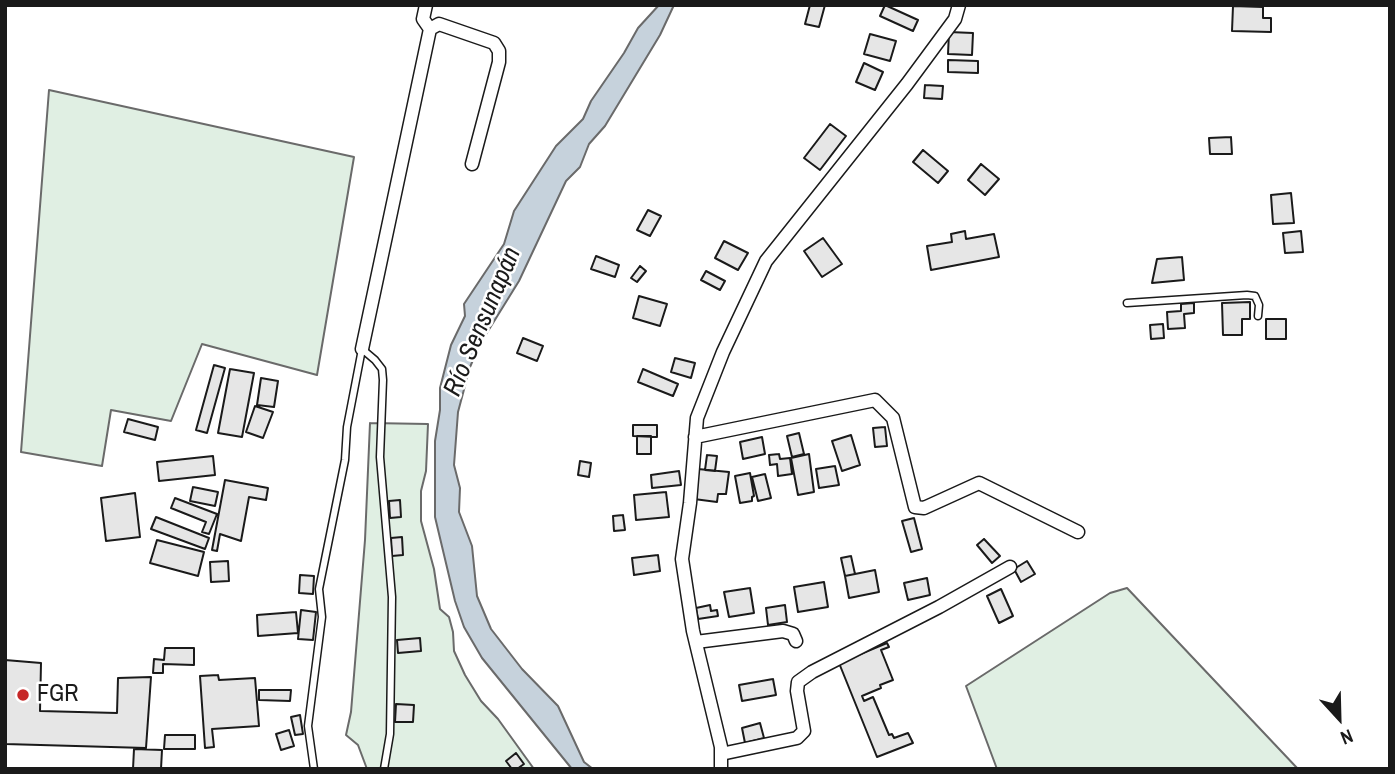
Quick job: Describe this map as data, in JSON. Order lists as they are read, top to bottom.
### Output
{
  "water": ["Río Sensunapán"],
  "places": ["FGR"],
  "north": "bottom"
}
